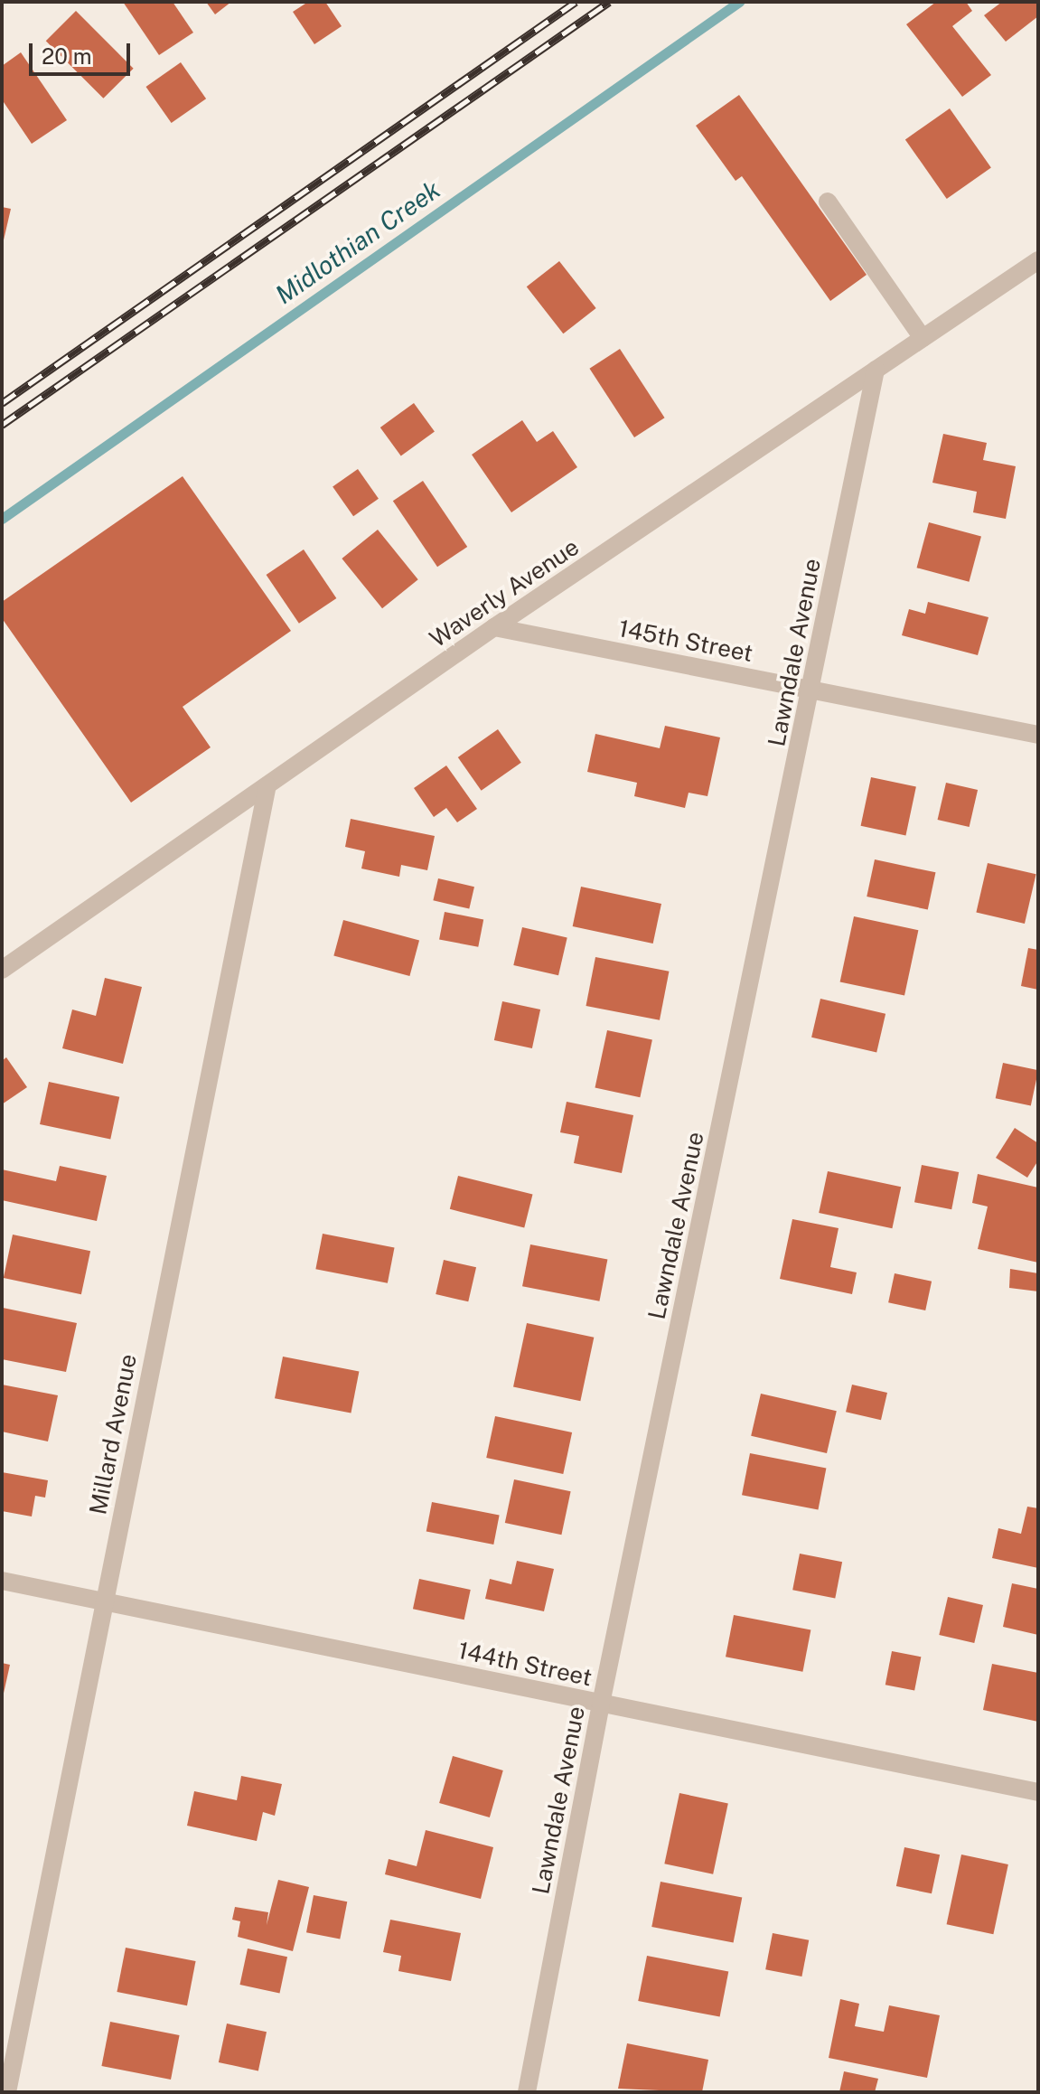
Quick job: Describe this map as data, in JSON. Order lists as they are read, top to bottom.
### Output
{
  "streets": {
    "street": [
      "Waverly Avenue",
      "145th Street",
      "Lawndale Avenue",
      "Millard Avenue",
      "144th Street"
    ]
  },
  "crossings": [
    ["Waverly Avenue", "145th Street"],
    ["Waverly Avenue", "Lawndale Avenue"],
    ["Waverly Avenue", "Millard Avenue"],
    ["145th Street", "Lawndale Avenue"],
    ["Lawndale Avenue", "144th Street"],
    ["Millard Avenue", "144th Street"]
  ],
  "water": ["Midlothian Creek"],
  "scale_bar": "20 m"
}
